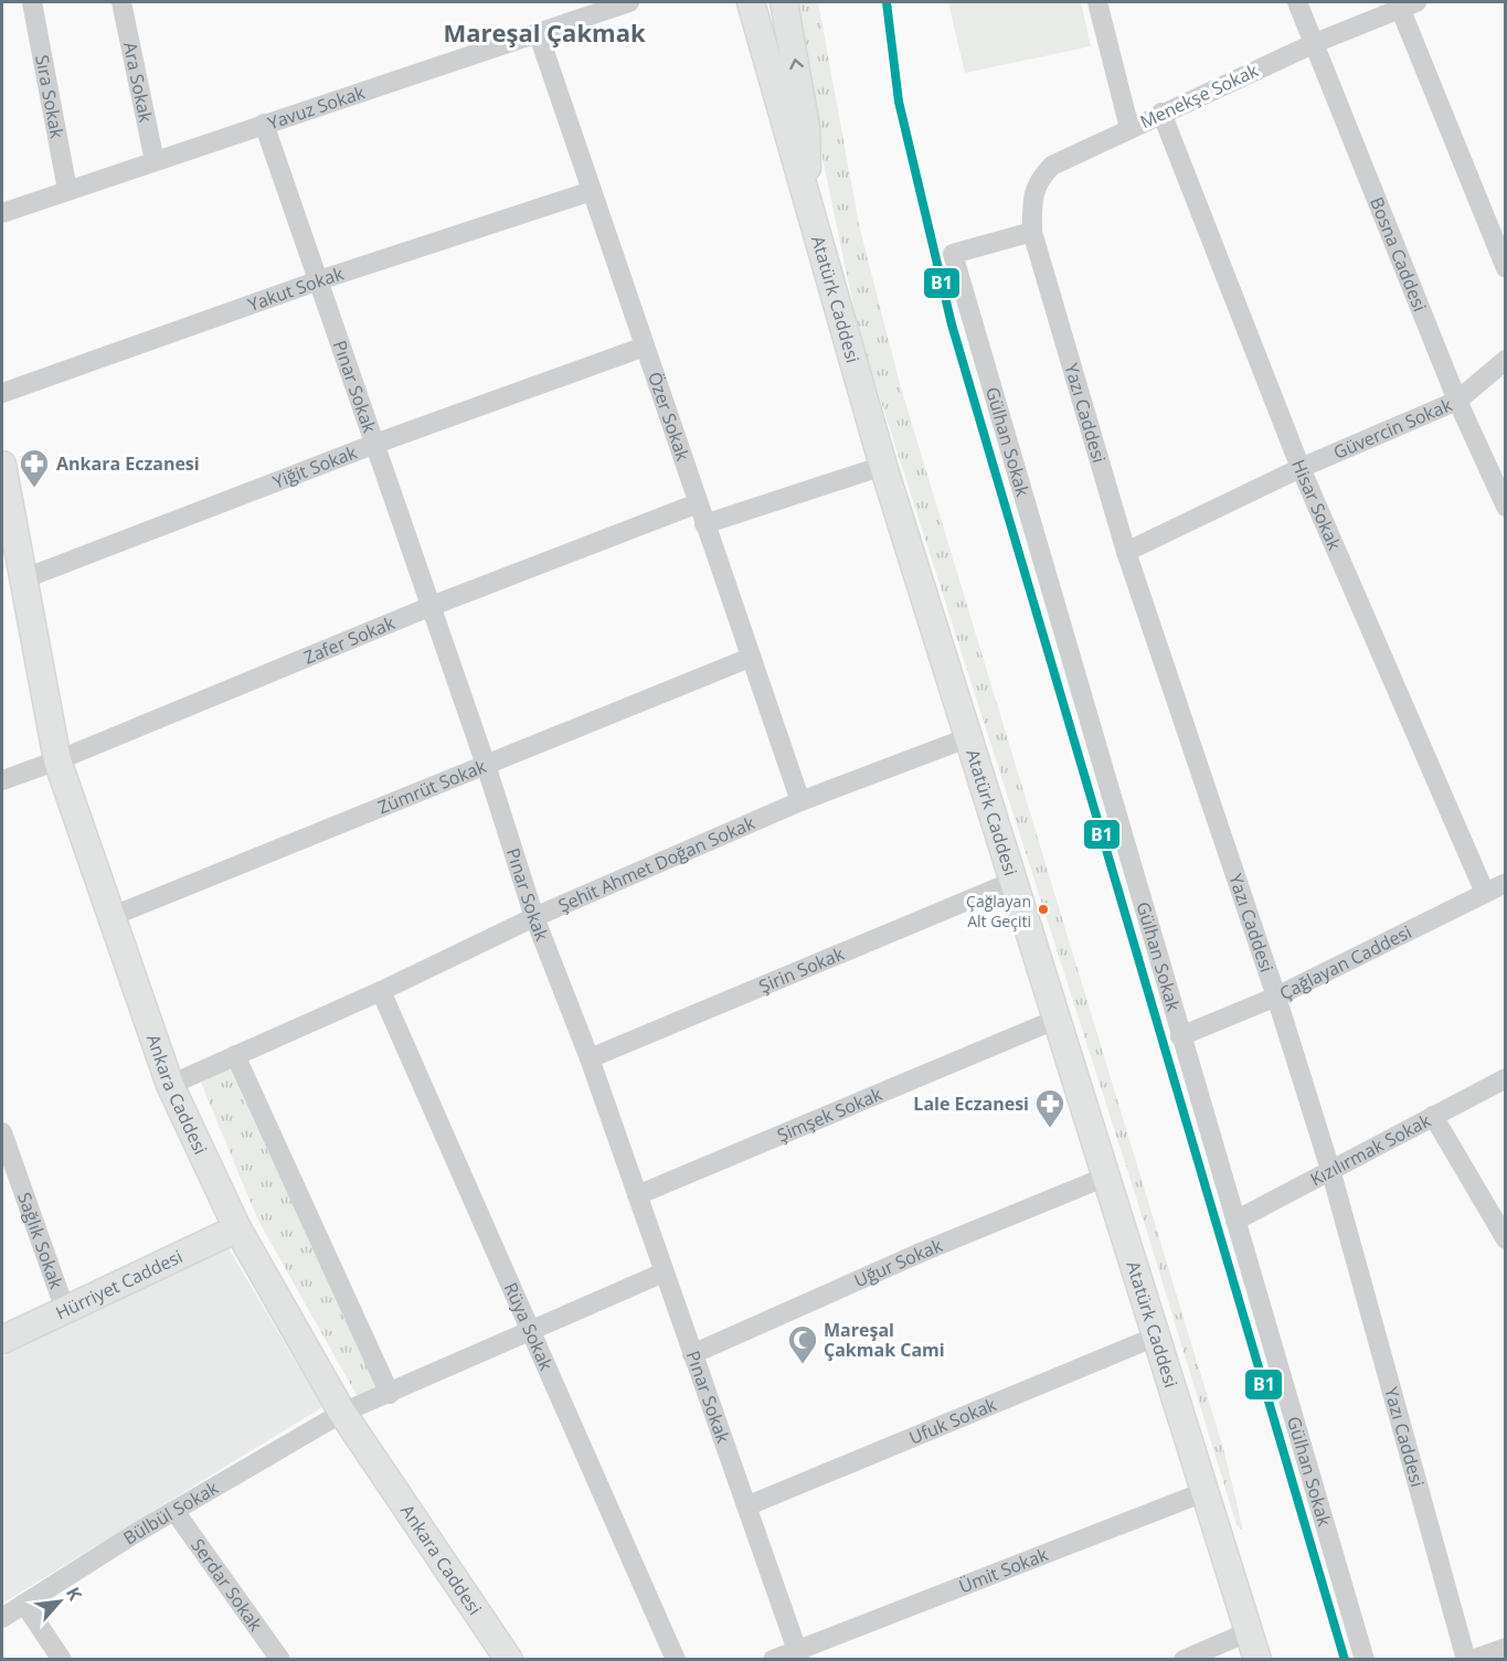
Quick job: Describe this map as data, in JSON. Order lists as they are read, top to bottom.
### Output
{
  "streets": {
    "main road": ["Atatürk Caddesi", "Ankara Caddesi", "Hürriyet Caddesi"],
    "street": [
      "Ara Sokak",
      "Sıra Sokak",
      "Menekşe Sokak",
      "Yavuz Sokak",
      "Bosna Caddesi",
      "Yakut Sokak",
      "Pınar Sokak",
      "Yazı Caddesi",
      "Özer Sokak",
      "Güvercin Sokak",
      "Gülhan Sokak",
      "Yiğit Sokak",
      "Hisar Sokak",
      "Zafer Sokak",
      "Zümrüt Sokak",
      "Şehit Ahmet Doğan Sokak",
      "Çağlayan Caddesi",
      "Şirin Sokak",
      "Şimşek Sokak",
      "Kızılırmak Sokak",
      "Sağlık Sokak",
      "Uğur Sokak",
      "Rüya Sokak",
      "Ufuk Sokak",
      "Bülbül Sokak",
      "Ümit Sokak",
      "Serdar Sokak"
    ]
  },
  "crossings": [
    ["Ara Sokak", "Yavuz Sokak"],
    ["Sıra Sokak", "Yavuz Sokak"],
    ["Menekşe Sokak", "Bosna Caddesi"],
    ["Menekşe Sokak", "Yazı Caddesi"],
    ["Menekşe Sokak", "Gülhan Sokak"],
    ["Menekşe Sokak", "Hisar Sokak"],
    ["Yavuz Sokak", "Pınar Sokak"],
    ["Yavuz Sokak", "Özer Sokak"],
    ["Bosna Caddesi", "Güvercin Sokak"],
    ["Yakut Sokak", "Pınar Sokak"],
    ["Yakut Sokak", "Özer Sokak"],
    ["Atatürk Caddesi", "Şehit Ahmet Doğan Sokak"],
    ["Atatürk Caddesi", "Şirin Sokak"],
    ["Atatürk Caddesi", "Şimşek Sokak"],
    ["Atatürk Caddesi", "Uğur Sokak"],
    ["Atatürk Caddesi", "Ufuk Sokak"],
    ["Atatürk Caddesi", "Ümit Sokak"],
    ["Pınar Sokak", "Yiğit Sokak"],
    ["Pınar Sokak", "Zafer Sokak"],
    ["Pınar Sokak", "Zümrüt Sokak"],
    ["Pınar Sokak", "Şehit Ahmet Doğan Sokak"],
    ["Pınar Sokak", "Şirin Sokak"],
    ["Pınar Sokak", "Şimşek Sokak"],
    ["Pınar Sokak", "Uğur Sokak"],
    ["Pınar Sokak", "Ufuk Sokak"],
    ["Pınar Sokak", "Bülbül Sokak"],
    ["Pınar Sokak", "Ümit Sokak"],
    ["Yazı Caddesi", "Güvercin Sokak"],
    ["Yazı Caddesi", "Gülhan Sokak"],
    ["Yazı Caddesi", "Çağlayan Caddesi"],
    ["Yazı Caddesi", "Kızılırmak Sokak"],
    ["Özer Sokak", "Yiğit Sokak"],
    ["Özer Sokak", "Zafer Sokak"],
    ["Özer Sokak", "Zümrüt Sokak"],
    ["Özer Sokak", "Şehit Ahmet Doğan Sokak"],
    ["Güvercin Sokak", "Hisar Sokak"],
    ["Gülhan Sokak", "Çağlayan Caddesi"],
    ["Gülhan Sokak", "Kızılırmak Sokak"],
    ["Yiğit Sokak", "Ankara Caddesi"],
    ["Hisar Sokak", "Çağlayan Caddesi"],
    ["Zafer Sokak", "Ankara Caddesi"],
    ["Zümrüt Sokak", "Ankara Caddesi"],
    ["Şehit Ahmet Doğan Sokak", "Ankara Caddesi"],
    ["Şehit Ahmet Doğan Sokak", "Rüya Sokak"],
    ["Ankara Caddesi", "Hürriyet Caddesi"],
    ["Ankara Caddesi", "Bülbül Sokak"],
    ["Sağlık Sokak", "Hürriyet Caddesi"],
    ["Rüya Sokak", "Bülbül Sokak"],
    ["Bülbül Sokak", "Serdar Sokak"]
  ],
  "districts": ["Mareşal Çakmak"],
  "places": {
    "pharmacy": ["Ankara Eczanesi", "Lale Eczanesi"],
    "other": ["Çağlayan Alt Geçiti"],
    "mosque": ["Mareşal Çakmak Cami"]
  },
  "lines": ["transit line B1"],
  "north": "top right"
}
